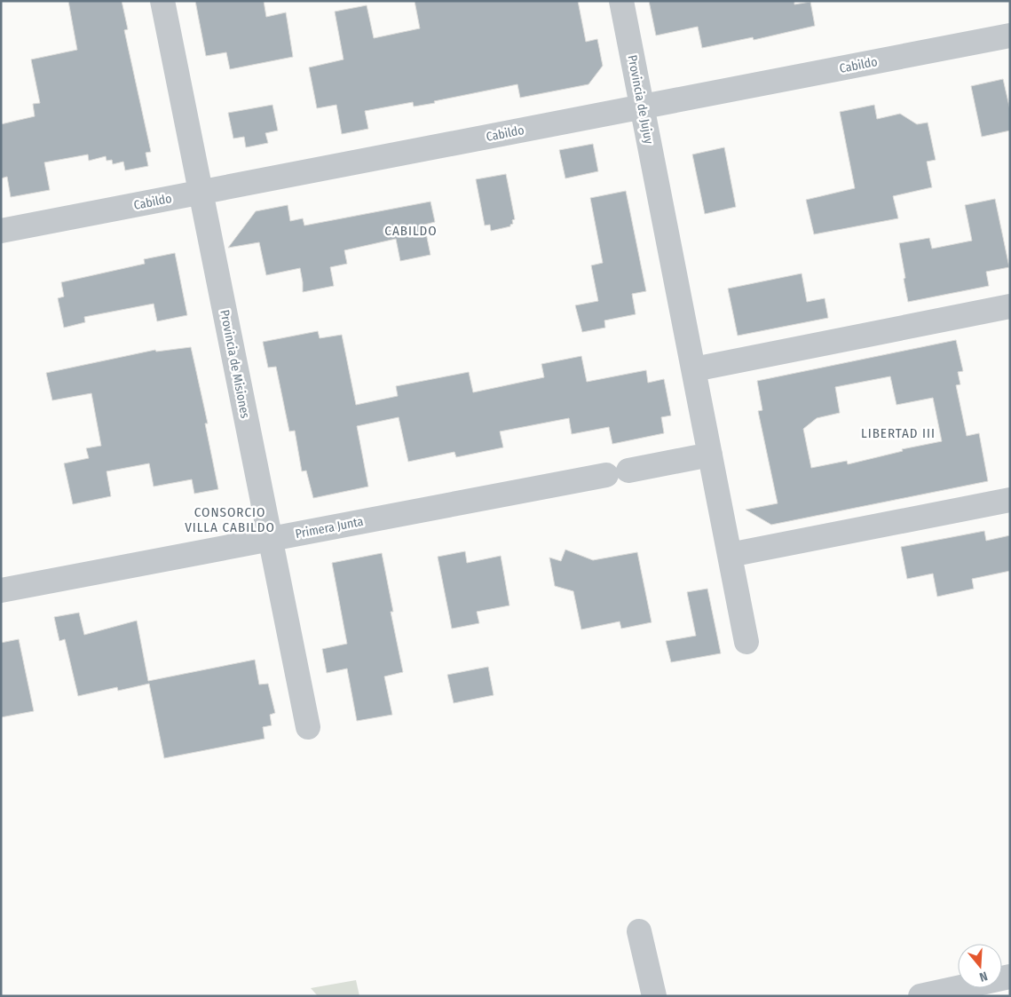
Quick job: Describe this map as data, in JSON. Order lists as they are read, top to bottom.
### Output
{
  "streets": {
    "street": [
      "Cabildo",
      "Provincia de Jujuy",
      "Provincia de Misiones",
      "Primera Junta"
    ]
  },
  "crossings": [
    ["Cabildo", "Provincia de Jujuy"],
    ["Cabildo", "Provincia de Misiones"],
    ["Provincia de Jujuy", "Primera Junta"],
    ["Provincia de Misiones", "Primera Junta"]
  ],
  "districts": ["CABILDO", "LIBERTAD III", "CONSORCIO VILLA CABILDO"],
  "north": "bottom"
}
